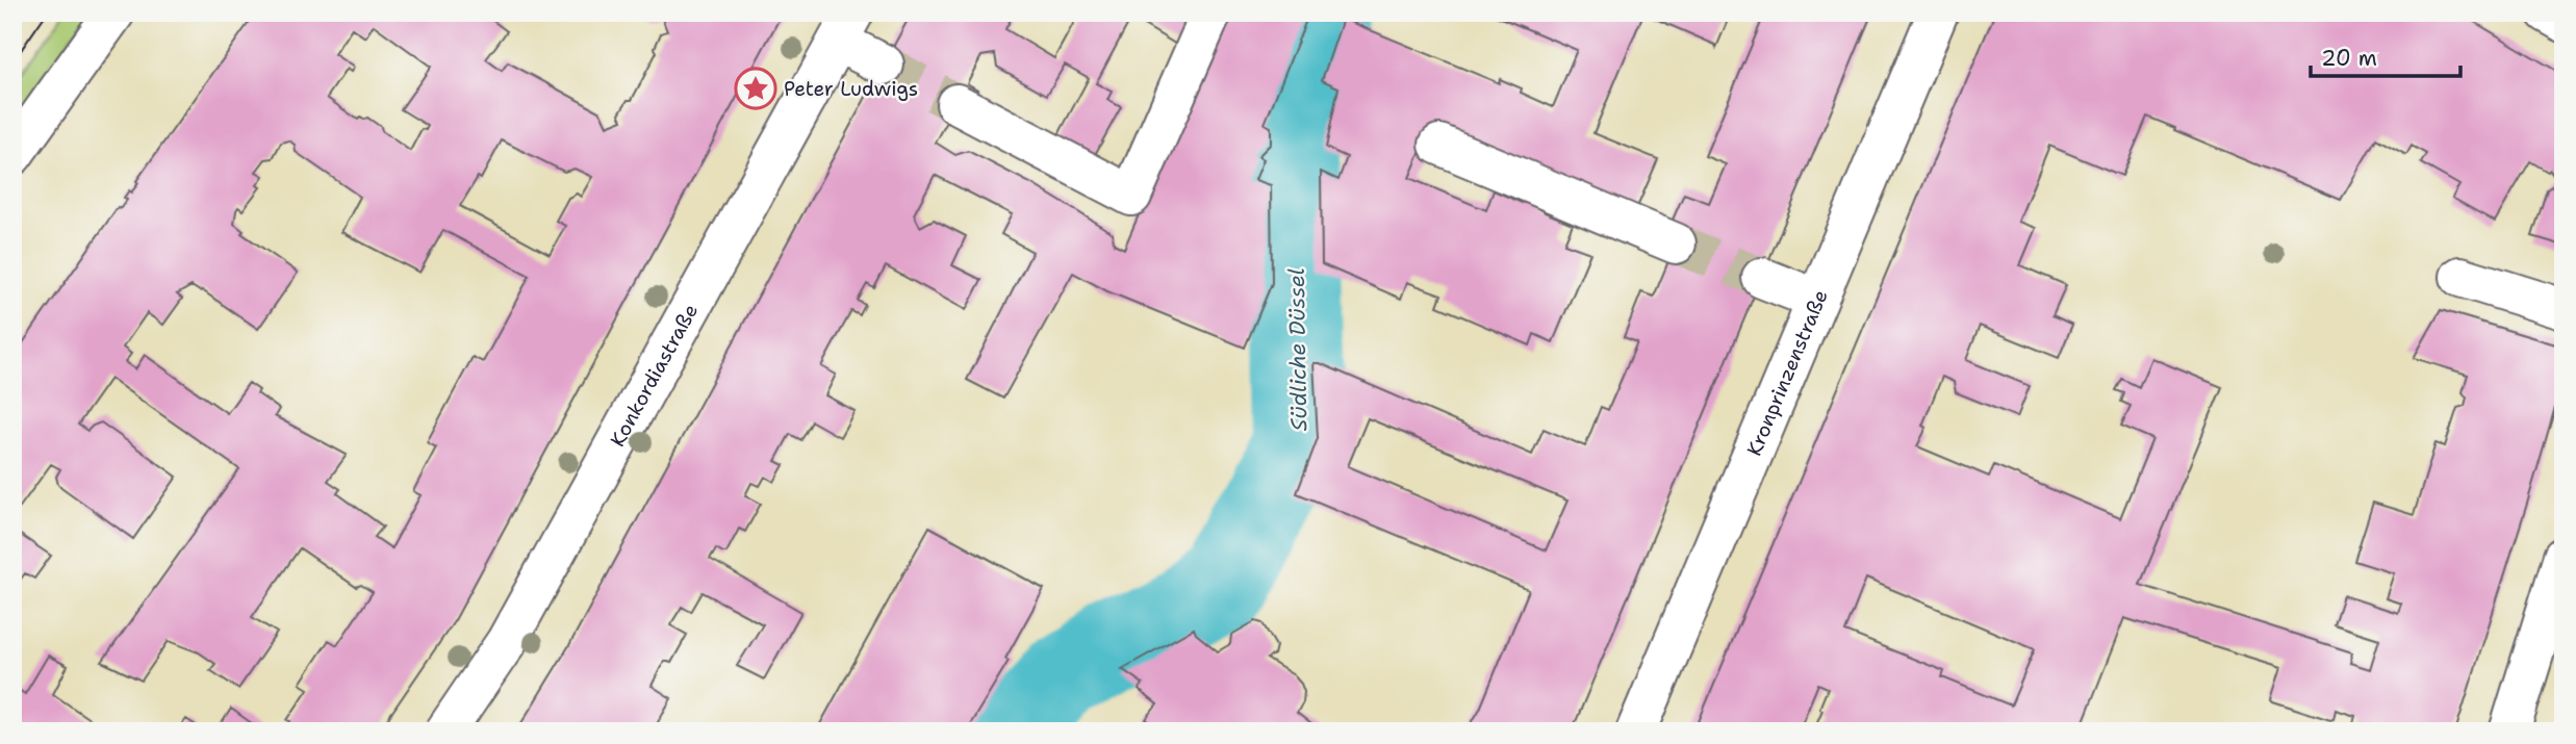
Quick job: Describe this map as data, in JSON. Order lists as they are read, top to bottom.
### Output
{
  "streets": {
    "street": ["Kronprinzenstraße", "Konkordiastraße"]
  },
  "water": ["Südliche Düssel"],
  "places": {
    "place": ["Peter Ludwigs"]
  },
  "scale_bar": "20 m"
}
